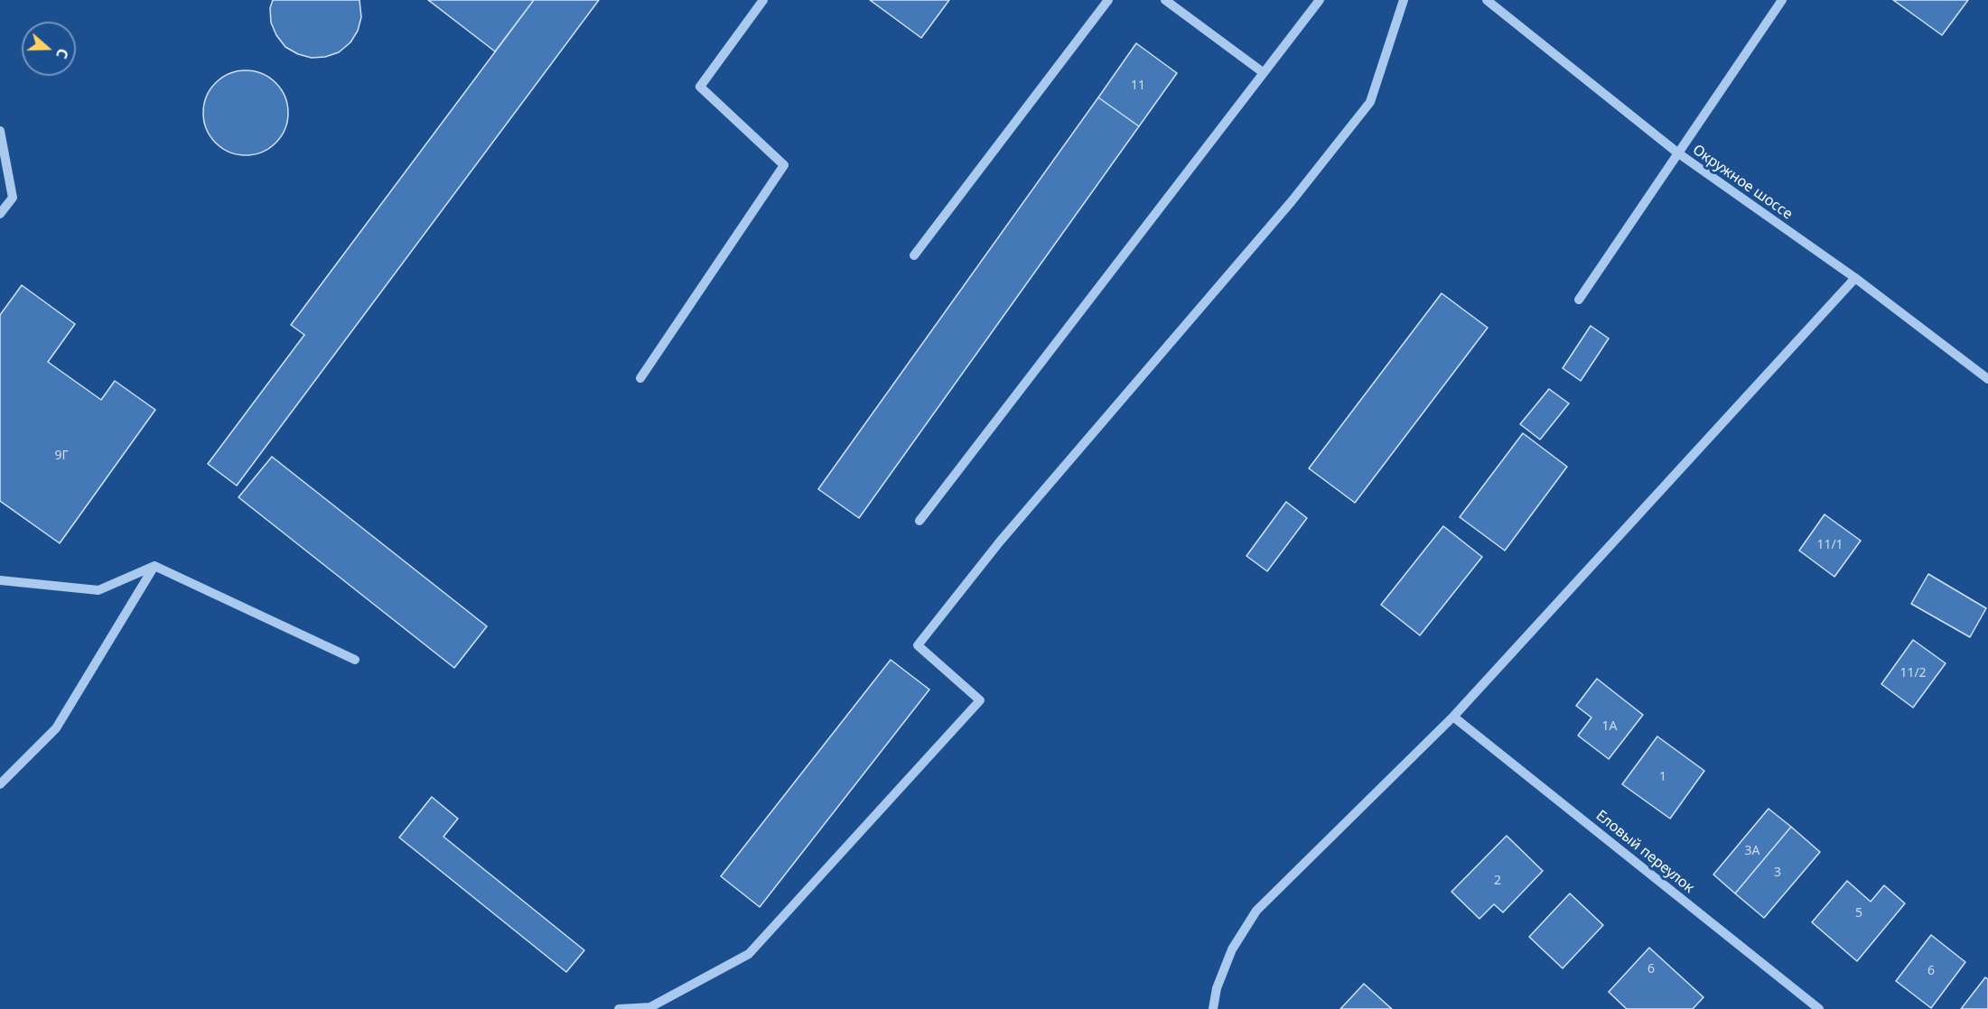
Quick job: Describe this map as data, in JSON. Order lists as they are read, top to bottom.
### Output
{
  "streets": {
    "street": ["Окружное шоссе", "Еловый переулок"]
  },
  "house_numbers": [
    "11",
    "9Г",
    "11/1",
    "11/2",
    "1А",
    "1",
    "3А",
    "3",
    "2",
    "5",
    "6",
    "6"
  ],
  "north": "right"
}
